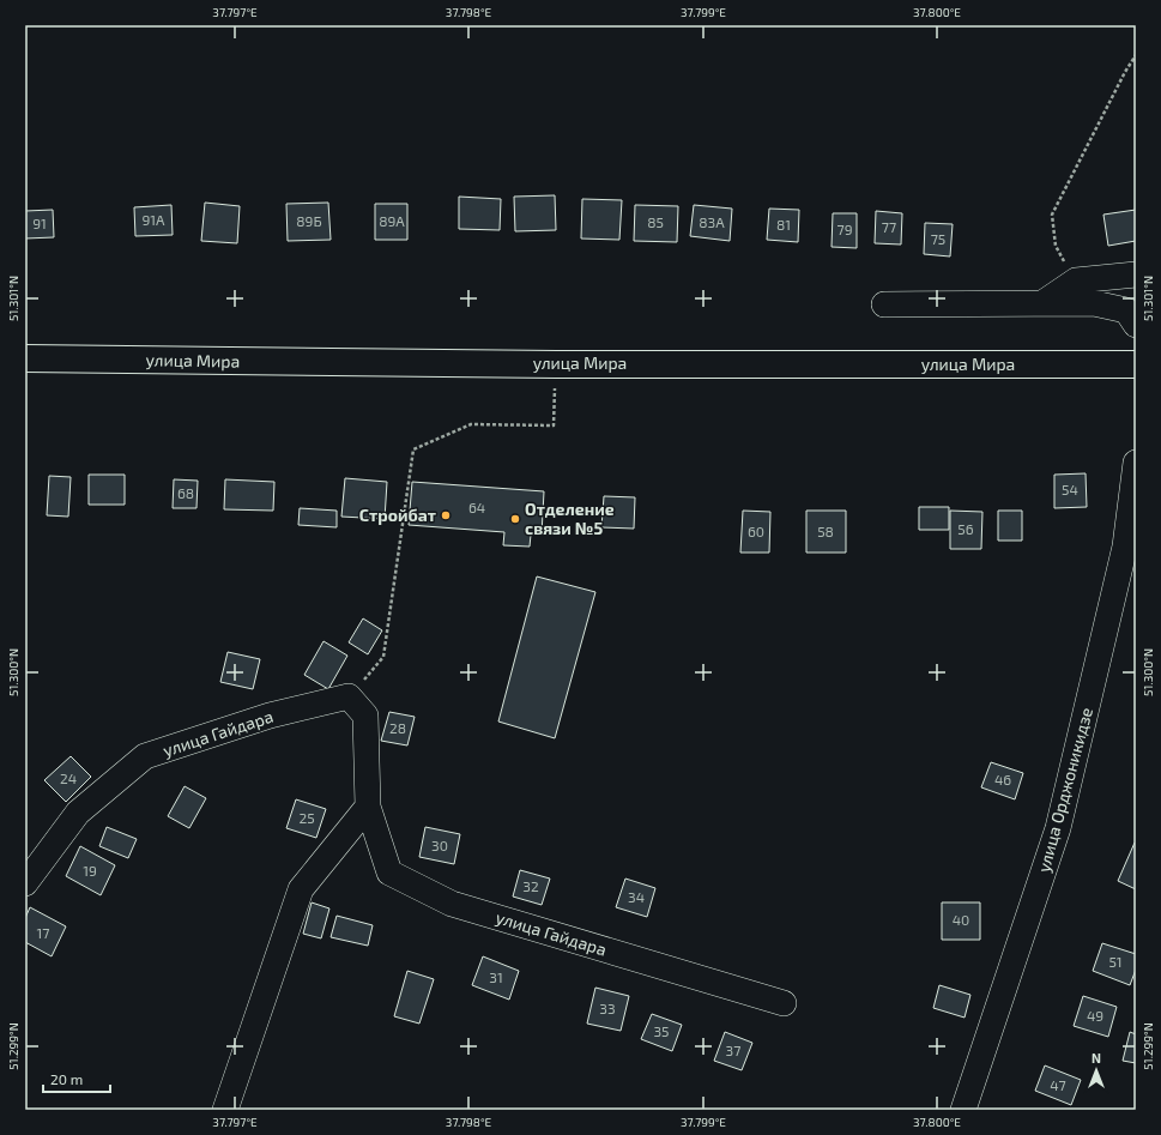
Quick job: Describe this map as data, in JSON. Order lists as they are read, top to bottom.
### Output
{
  "streets": {
    "main road": ["улица Мира"],
    "street": ["улица Гайдара", "улица Орджоникидзе"]
  },
  "places": ["Стройбат", "Отделение связи №5"],
  "house_numbers": [
    "91А",
    "89Б",
    "89А",
    "85",
    "83А",
    "91",
    "81",
    "77",
    "79",
    "75",
    "54",
    "68",
    "64",
    "56",
    "60",
    "58",
    "28",
    "24",
    "46",
    "25",
    "30",
    "19",
    "32",
    "34",
    "40",
    "17",
    "51",
    "31",
    "33",
    "49",
    "35",
    "37",
    "47"
  ],
  "scale_bar": "20 m",
  "north": "top",
  "coordinates": [
    "37.797°E",
    "37.798°E",
    "37.799°E",
    "37.800°E",
    "51.301°N",
    "51.300°N",
    "51.299°N"
  ]
}
